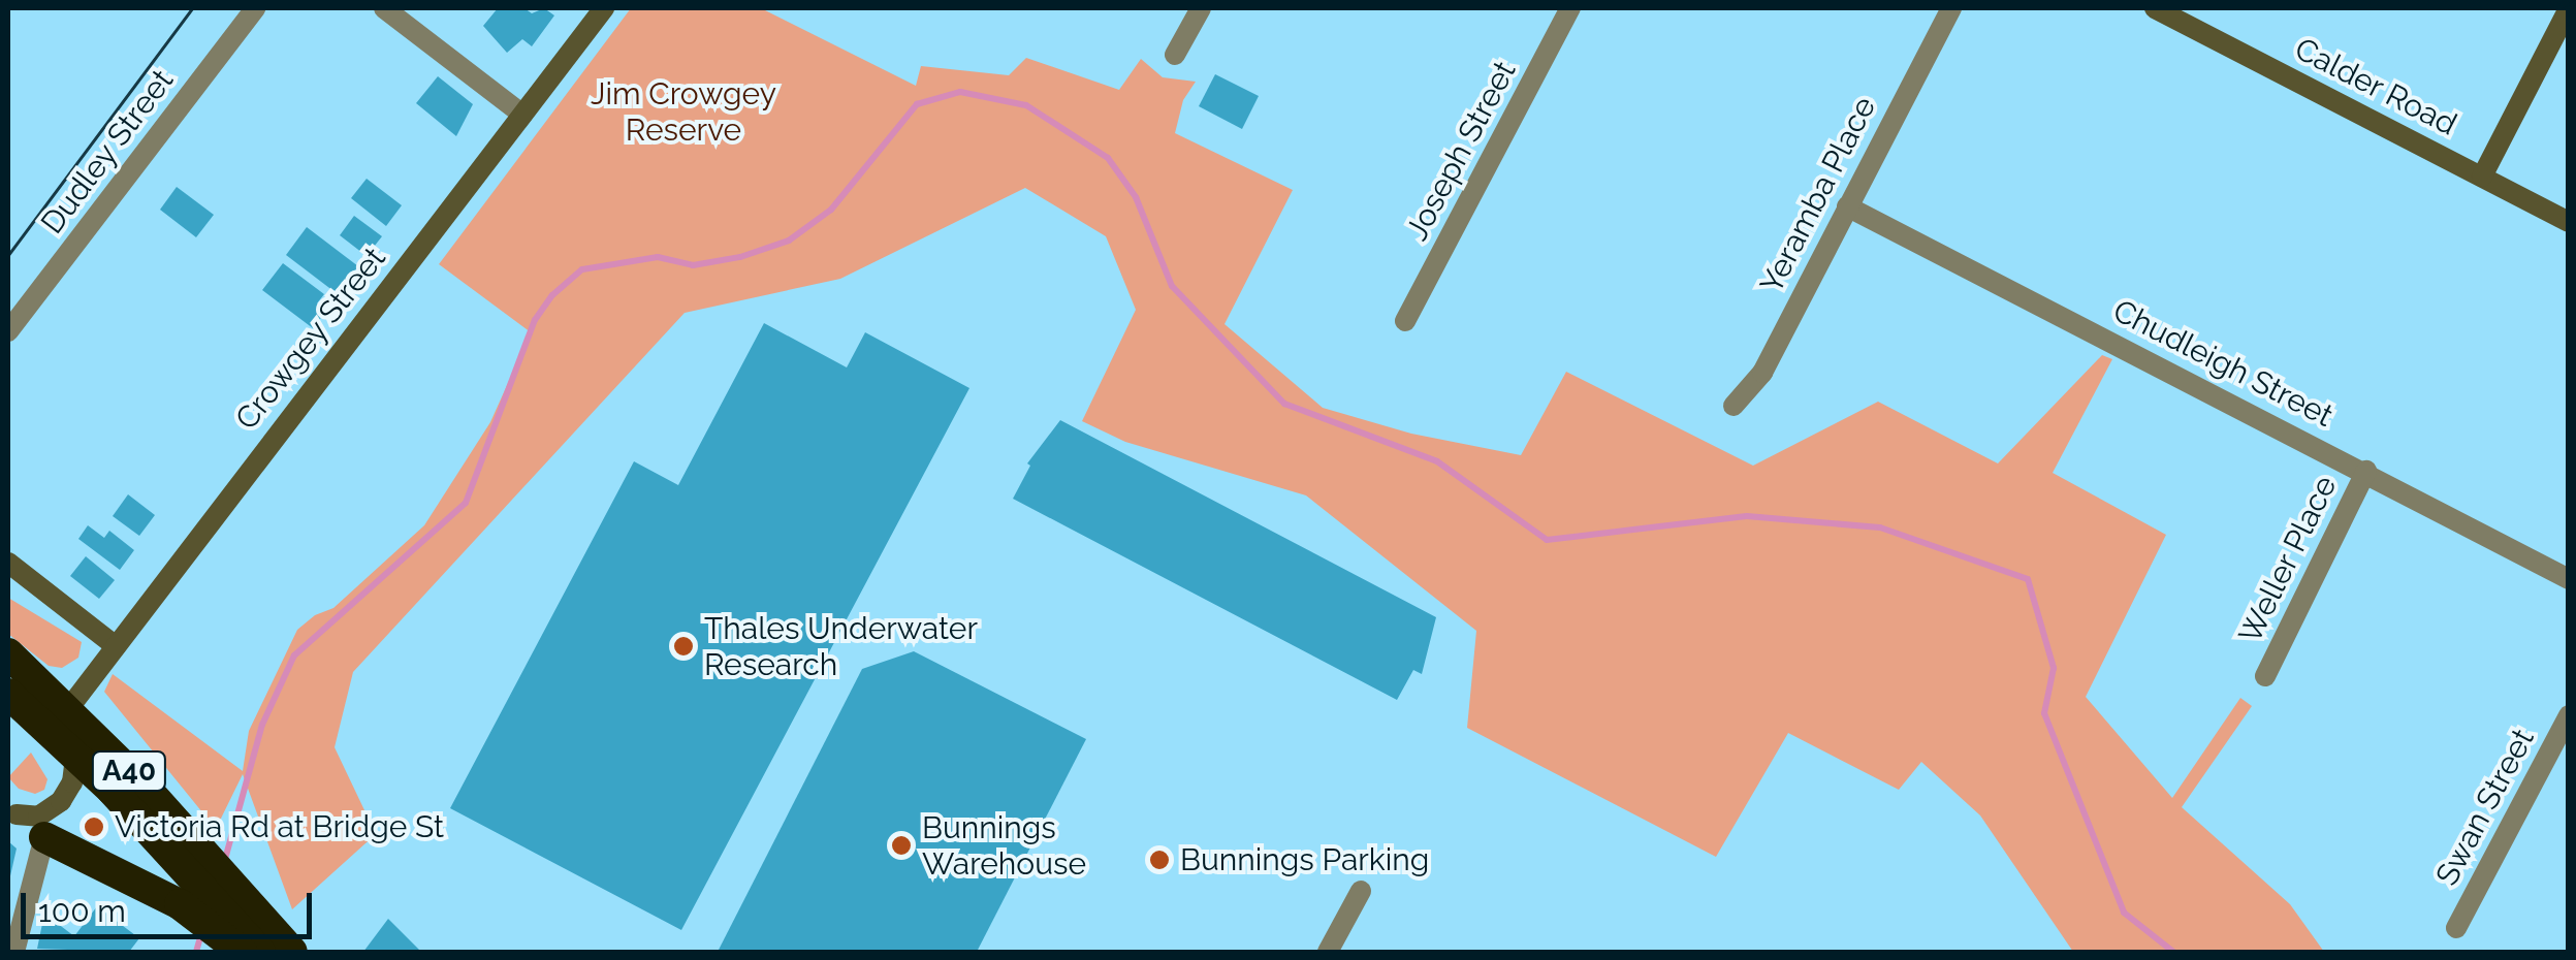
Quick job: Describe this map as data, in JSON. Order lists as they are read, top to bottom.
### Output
{
  "streets": {
    "highway": ["A40"],
    "street": [
      "Calder Road",
      "Joseph Street",
      "Dudley Street",
      "Yeramba Place",
      "Crowgey Street",
      "Chudleigh Street",
      "Weller Place",
      "Swan Street"
    ]
  },
  "crossings": [
    ["Yeramba Place", "Chudleigh Street"],
    ["Crowgey Street", "A40"],
    ["Chudleigh Street", "Weller Place"]
  ],
  "parks": ["Jim Crowgey Reserve"],
  "places": [
    "Thales Underwater Research",
    "Victoria Rd at Bridge St",
    "Bunnings Warehouse",
    "Bunnings Parking"
  ],
  "scale_bar": "100 m"
}
